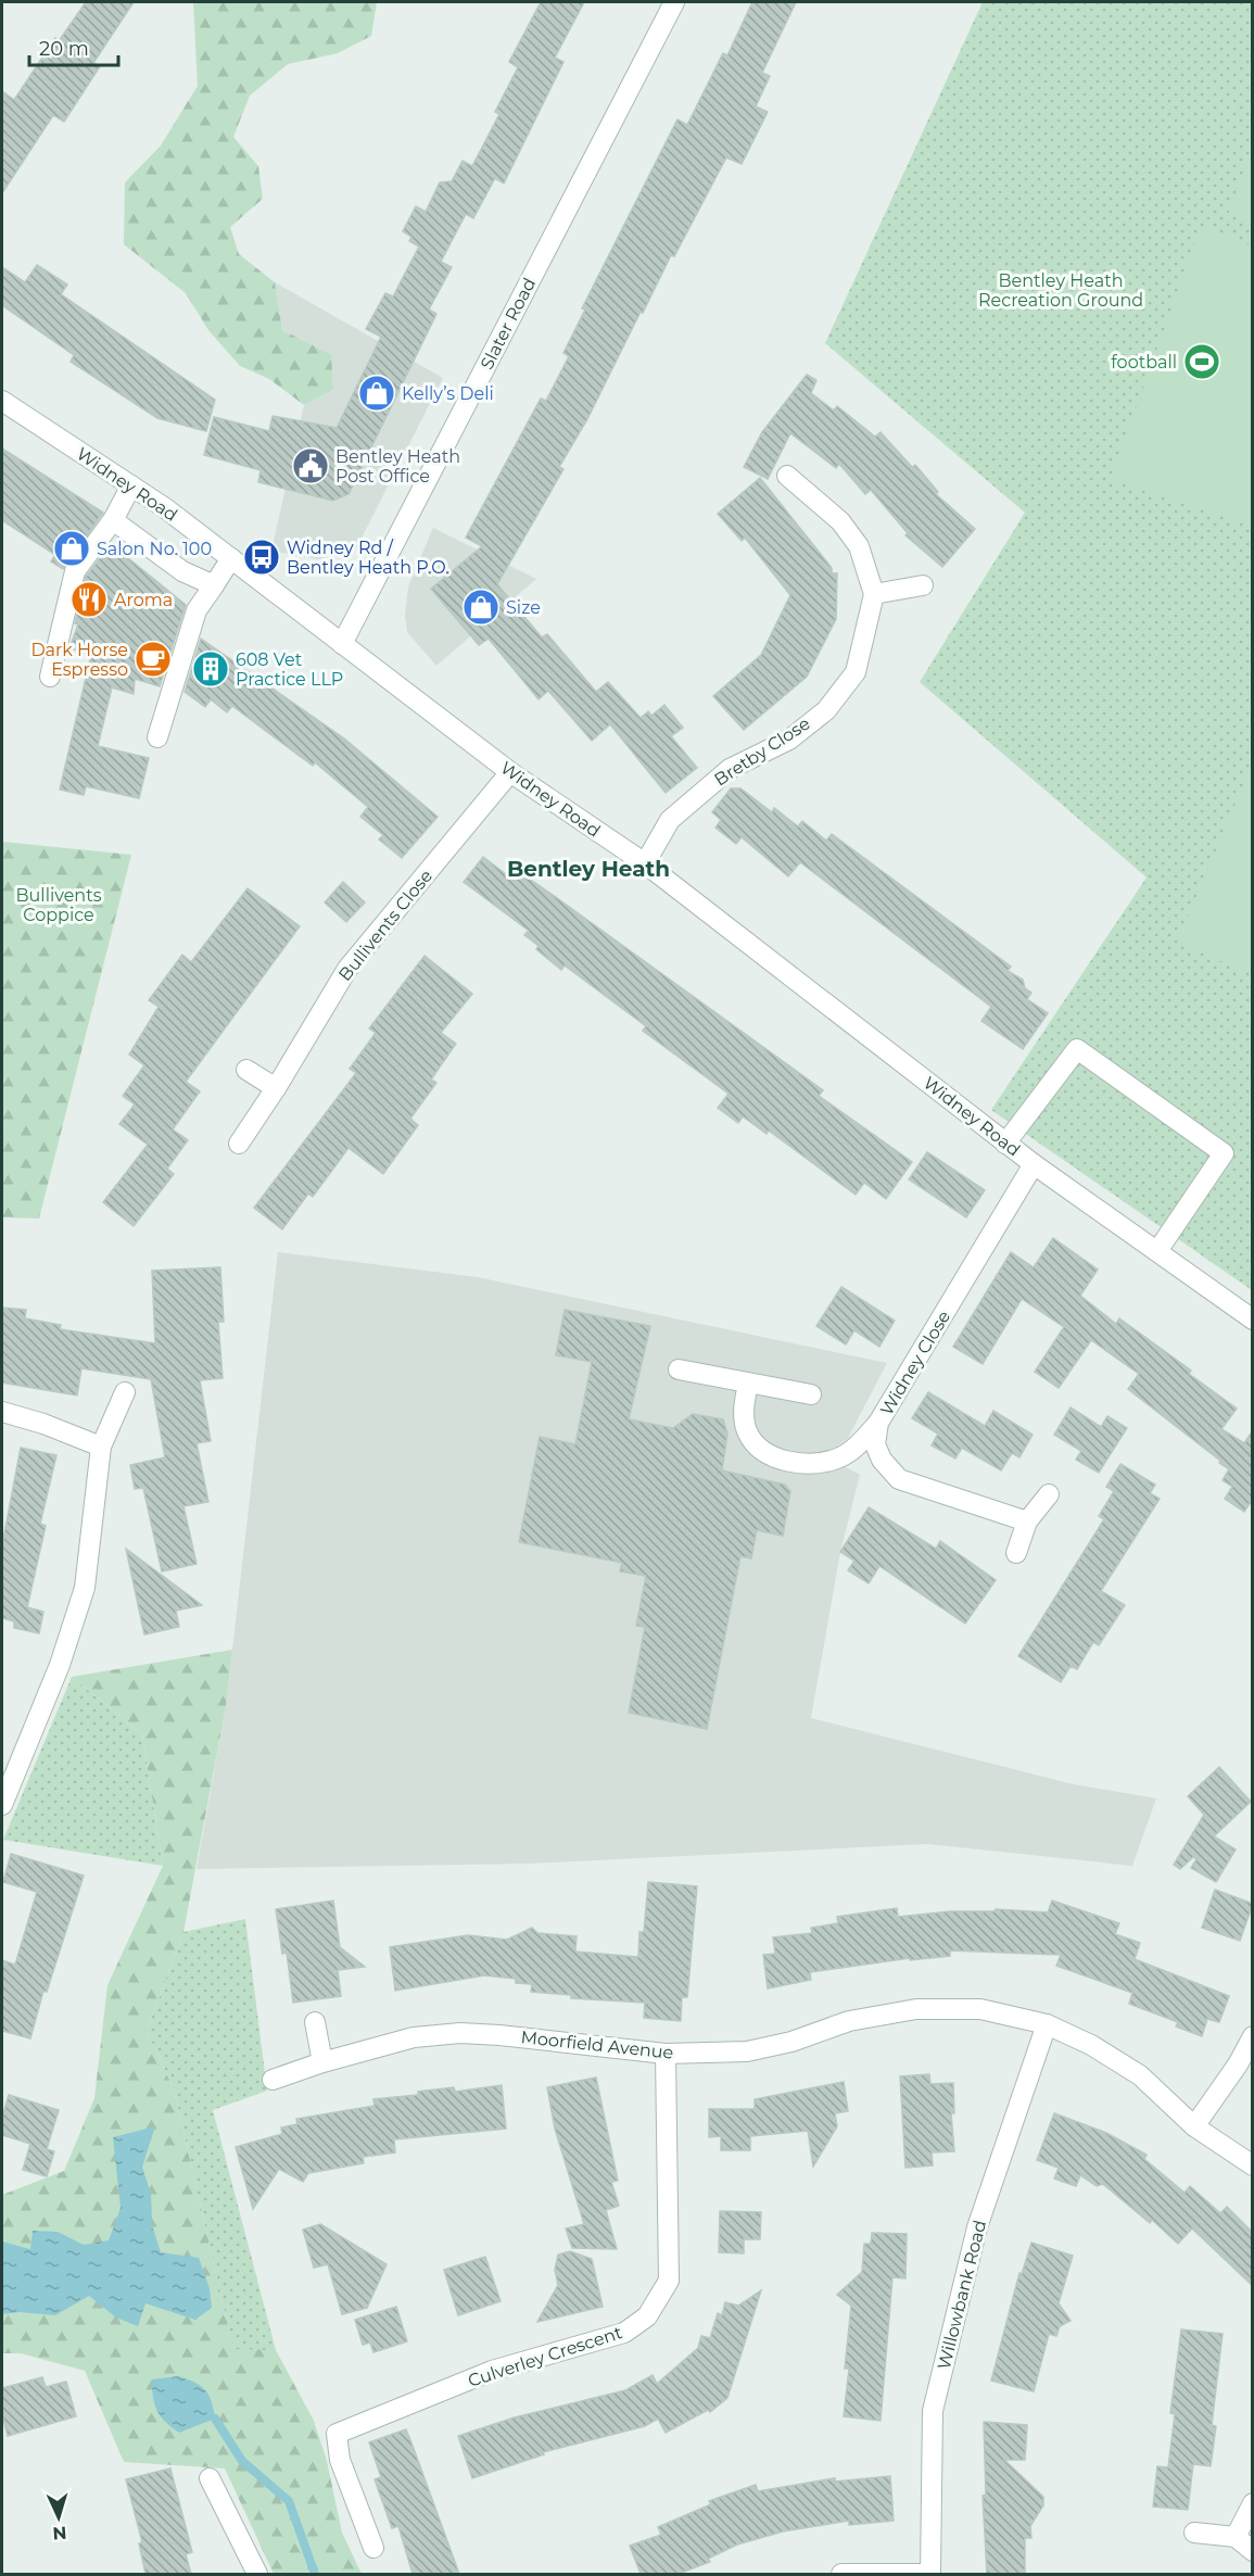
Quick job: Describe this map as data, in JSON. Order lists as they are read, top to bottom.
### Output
{
  "streets": {
    "street": [
      "Slater Road",
      "Widney Road",
      "Bretby Close",
      "Bullivents Close",
      "Widney Close",
      "Moorfield Avenue",
      "Willowbank Road",
      "Culverley Crescent"
    ]
  },
  "crossings": [
    ["Slater Road", "Widney Road"],
    ["Widney Road", "Bretby Close"],
    ["Widney Road", "Bullivents Close"],
    ["Widney Road", "Widney Close"],
    ["Moorfield Avenue", "Willowbank Road"],
    ["Moorfield Avenue", "Culverley Crescent"]
  ],
  "districts": ["Bentley Heath"],
  "parks": ["Bentley Heath Recreation Ground", "Bullivents Coppice"],
  "places": {
    "sports": ["football"],
    "shop": ["Kelly’s Deli", "Salon No. 100", "Size"],
    "public building": ["Bentley Heath Post Office"],
    "bus stop": ["Widney Rd / Bentley Heath P.O."],
    "restaurant": ["Aroma"],
    "cafe": ["Dark Horse Espresso"],
    "building": ["608 Vet Practice LLP"]
  },
  "scale_bar": "20 m",
  "north": "bottom"
}
